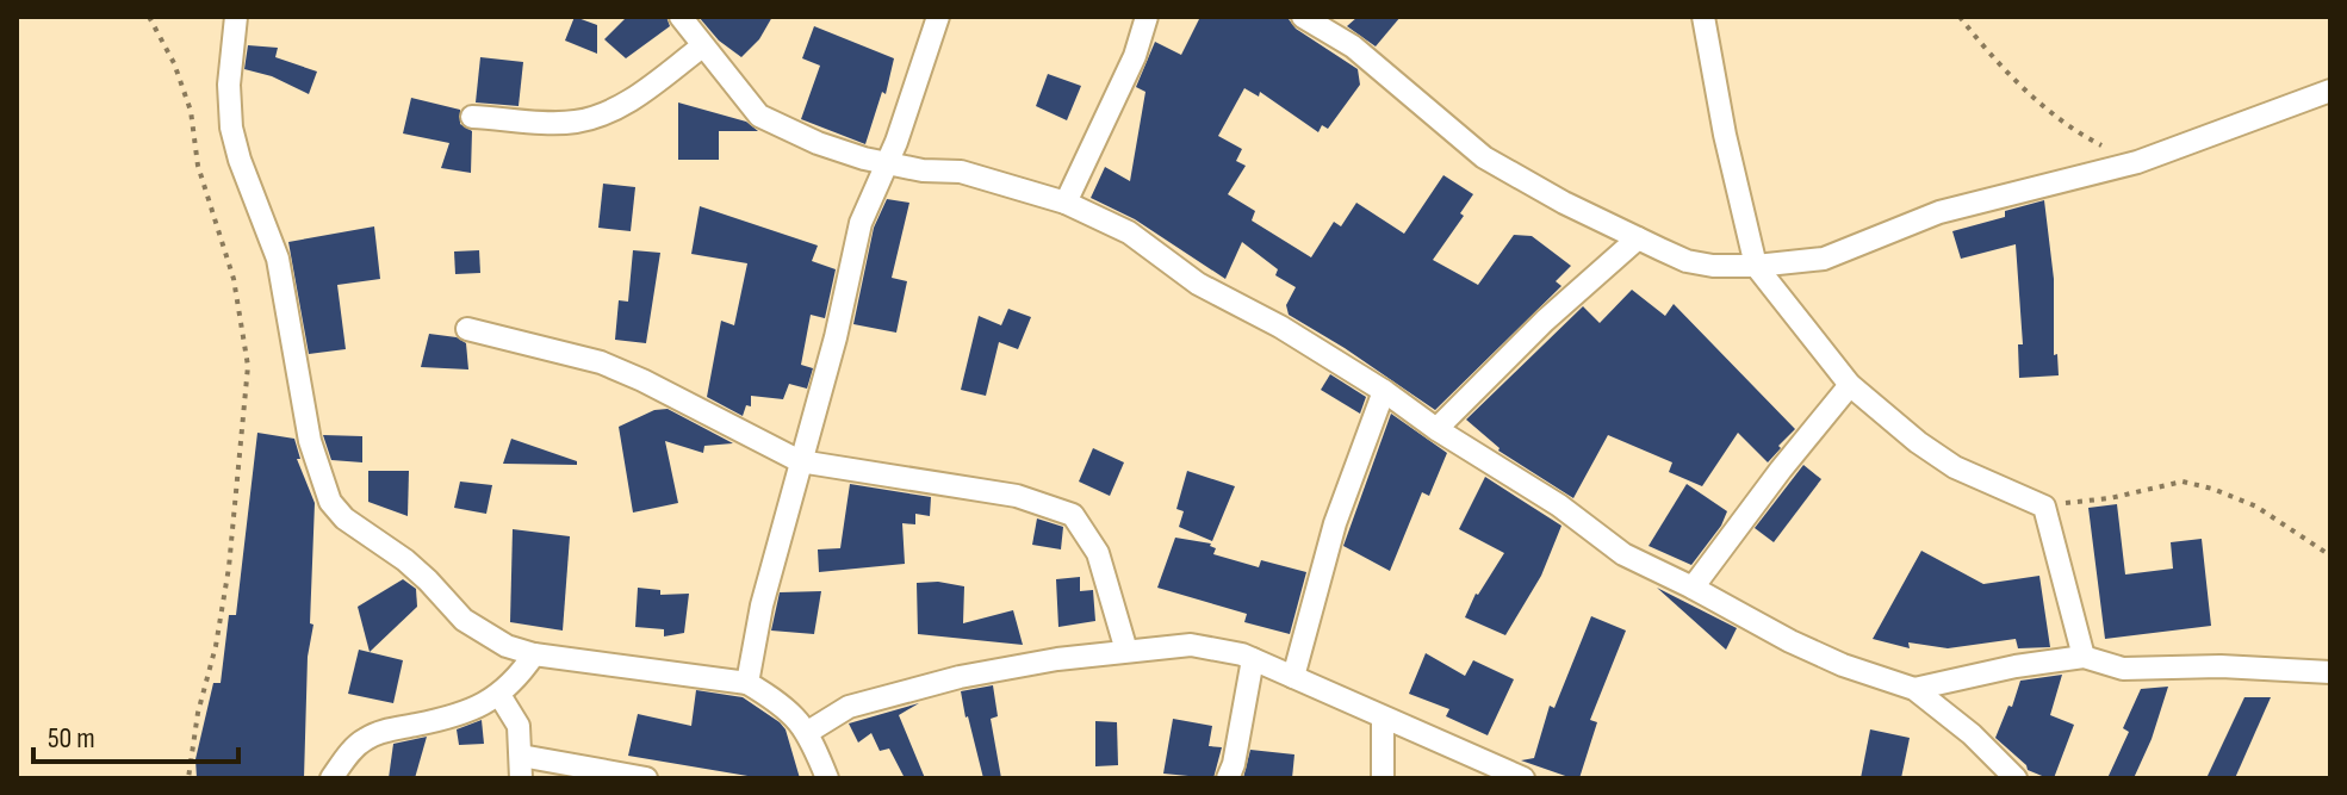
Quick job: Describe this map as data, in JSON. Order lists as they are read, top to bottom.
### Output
{
  "scale_bar": "50 m"
}
